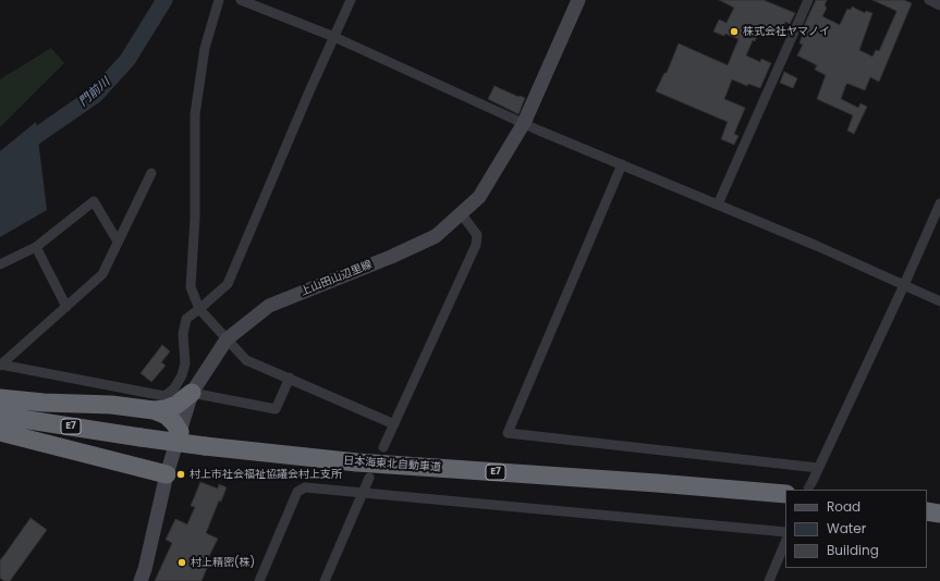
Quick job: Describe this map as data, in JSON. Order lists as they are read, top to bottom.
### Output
{
  "streets": {
    "highway": ["E7", "日本海東北自動車道"],
    "main road": ["上山田山辺里線"]
  },
  "water": ["門前川"],
  "places": ["株式会社ヤマノイ", "村上市社会福祉協議会村上支所", "村上精密(株)"],
  "legend": ["Road", "Water", "Building"]
}
